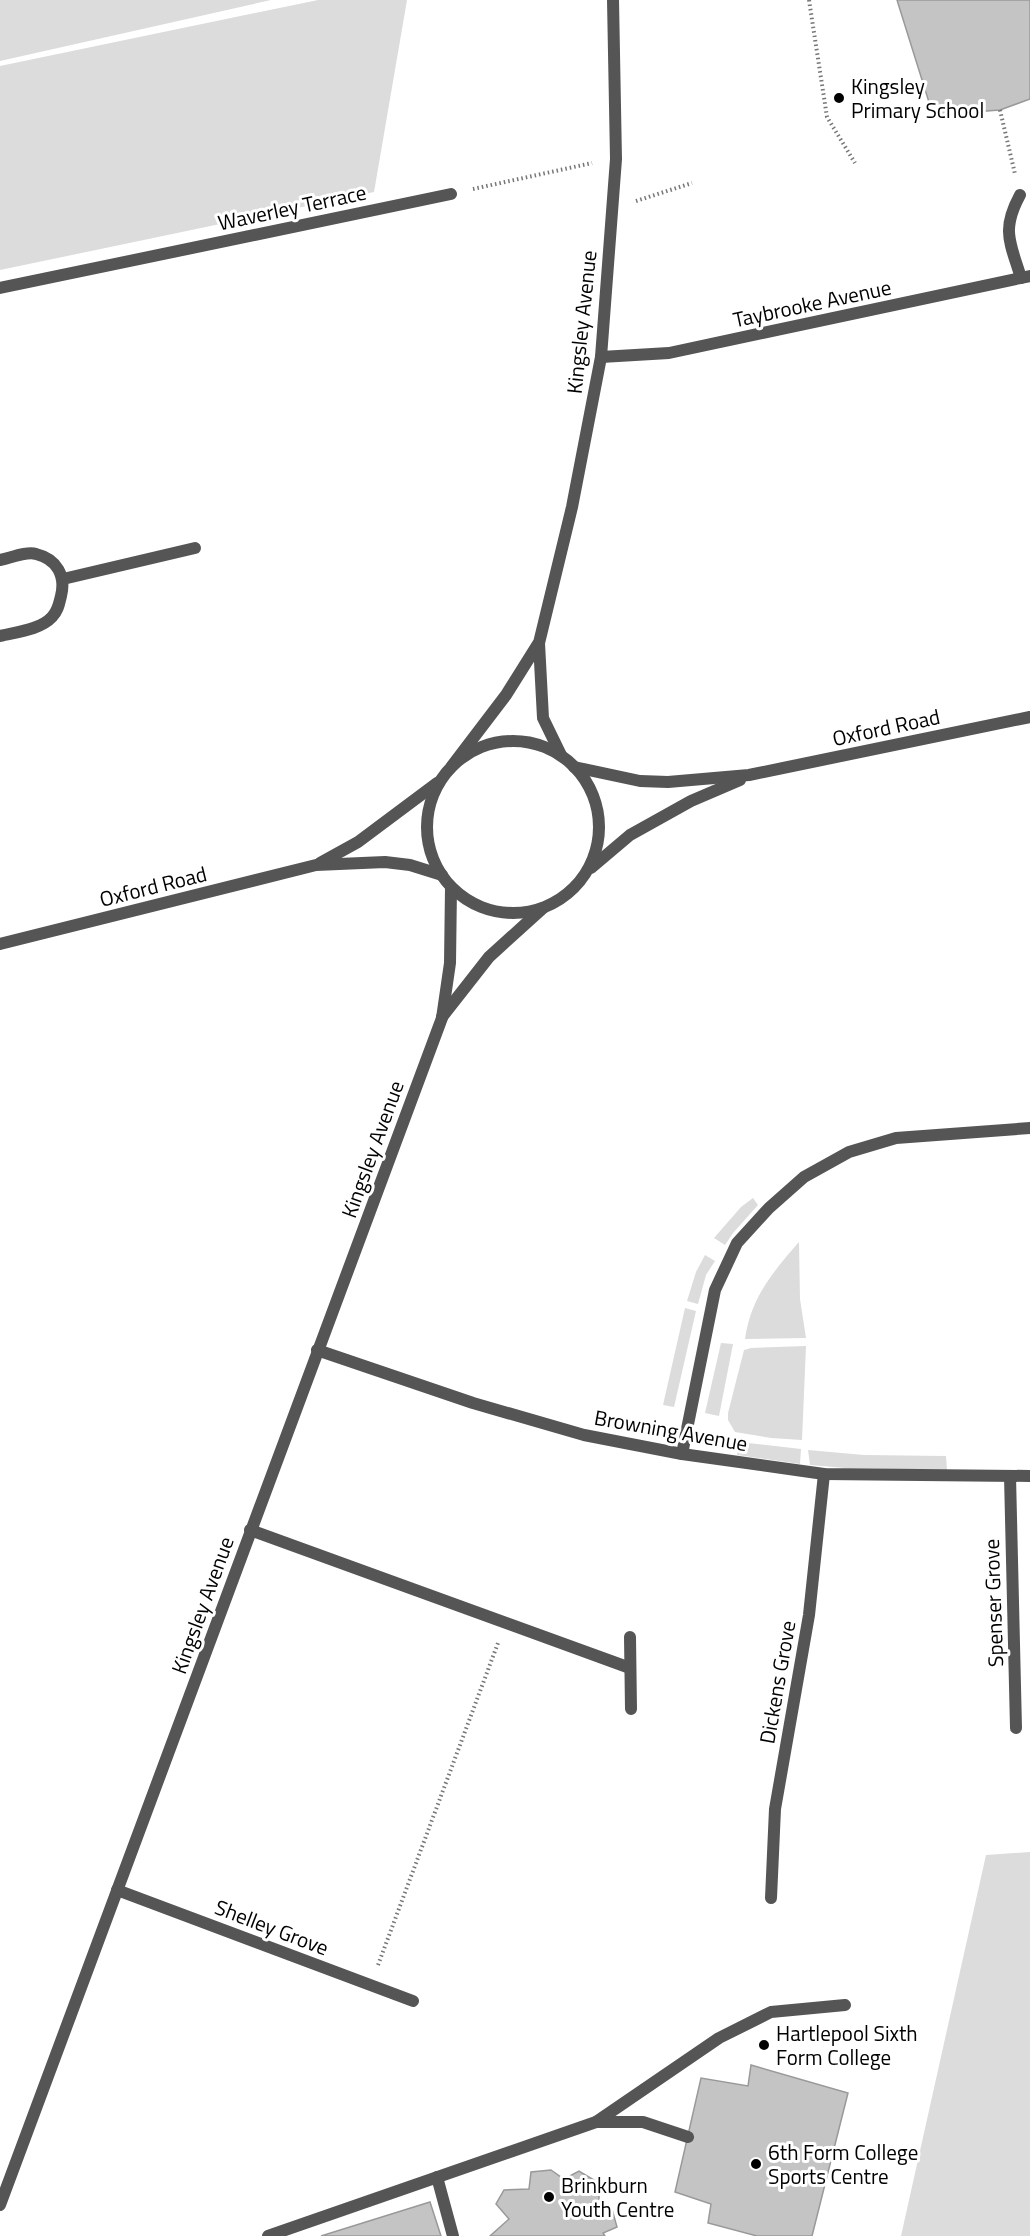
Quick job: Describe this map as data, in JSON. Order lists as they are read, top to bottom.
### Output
{
  "streets": {
    "street": [
      "Waverley Terrace",
      "Taybrooke Avenue",
      "Kingsley Avenue",
      "Oxford Road",
      "Browning Avenue",
      "Spenser Grove",
      "Dickens Grove",
      "Shelley Grove"
    ]
  },
  "crossings": [
    ["Taybrooke Avenue", "Kingsley Avenue"],
    ["Kingsley Avenue", "Oxford Road"],
    ["Kingsley Avenue", "Browning Avenue"],
    ["Kingsley Avenue", "Shelley Grove"],
    ["Browning Avenue", "Spenser Grove"],
    ["Browning Avenue", "Dickens Grove"]
  ],
  "places": [
    "Kingsley Primary School",
    "Hartlepool Sixth Form College",
    "6th Form College Sports Centre",
    "Brinkburn Youth Centre"
  ]
}
